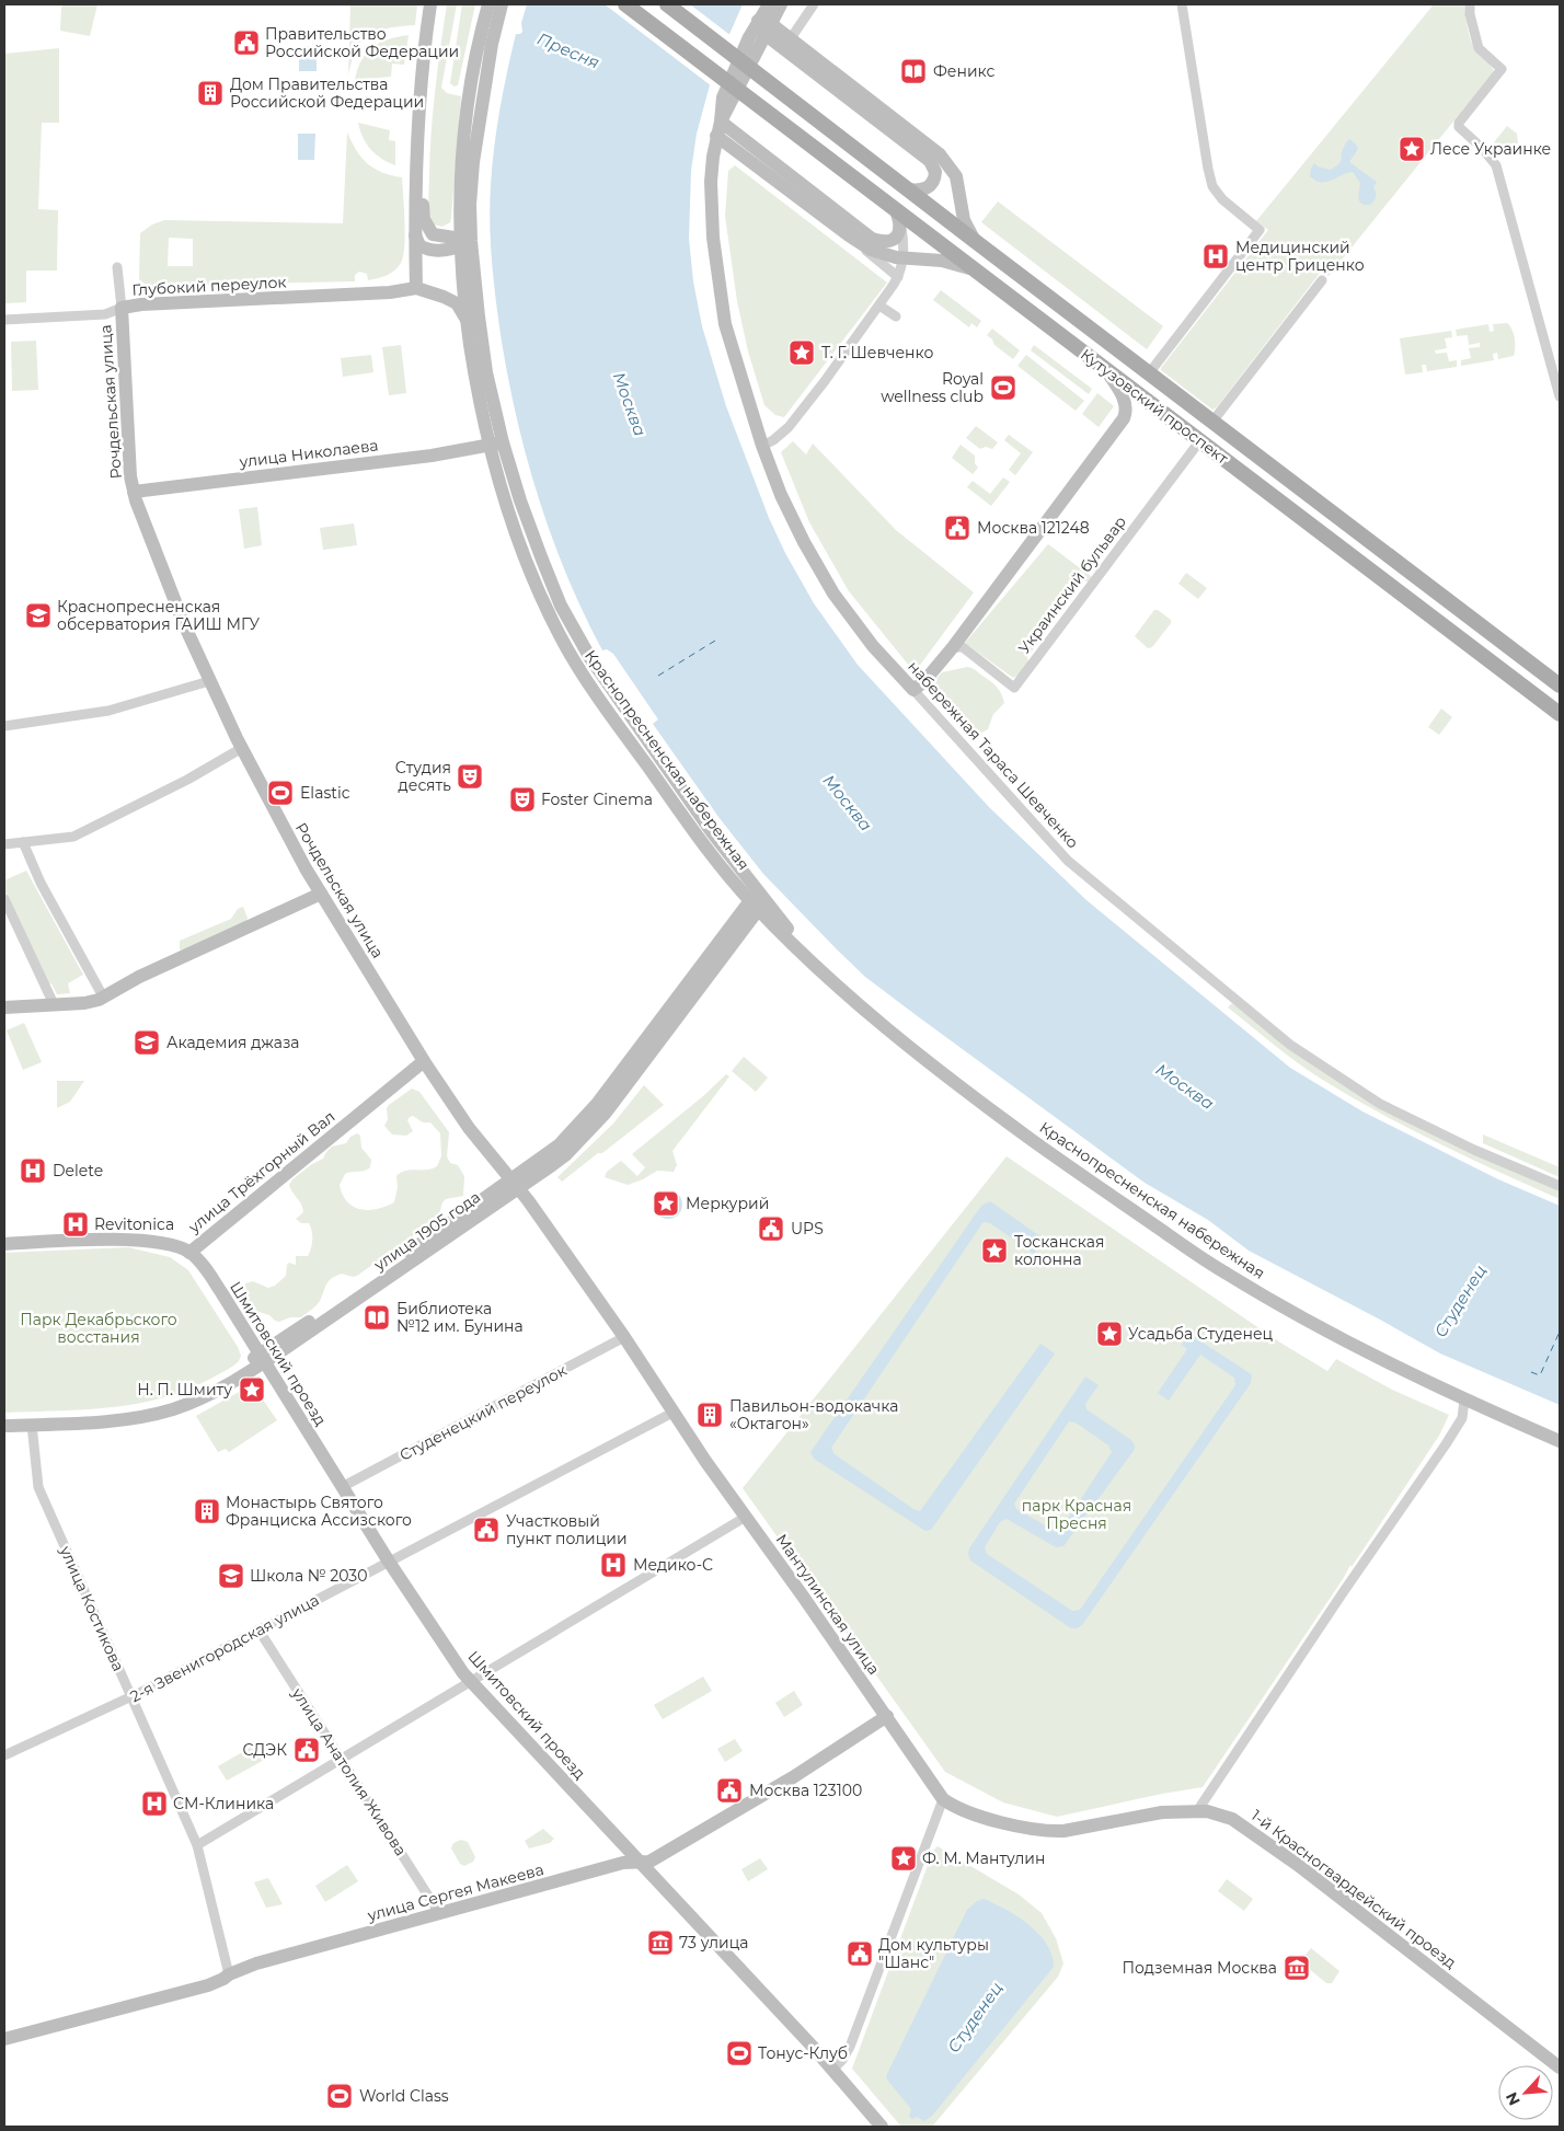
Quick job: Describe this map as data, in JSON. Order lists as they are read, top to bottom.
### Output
{
  "streets": {
    "main road": [
      "Глубокий переулок",
      "Рочдельская улица",
      "Кутузовский проспект",
      "улица Николаева",
      "набережная Тараса Шевченко",
      "Краснопресненская набережная",
      "улица Трёхгорный Вал",
      "улица 1905 года",
      "Шмитовский проезд",
      "Мантулинская улица",
      "1-й Красногвардейский проезд",
      "улица Сергея Макеева"
    ],
    "street": [
      "Украинский бульвар",
      "Студенецкий переулок",
      "улица Костикова",
      "2-я Звенигородская улица",
      "улица Анатолия Живова"
    ]
  },
  "crossings": [
    ["Глубокий переулок", "Рочдельская улица"],
    ["Рочдельская улица", "улица Николаева"],
    ["Рочдельская улица", "улица Трёхгорный Вал"],
    ["Рочдельская улица", "улица 1905 года"],
    ["Рочдельская улица", "Мантулинская улица"],
    ["Кутузовский проспект", "Украинский бульвар"],
    ["улица Николаева", "Краснопресненская набережная"],
    ["Краснопресненская набережная", "улица 1905 года"],
    ["улица Трёхгорный Вал", "Шмитовский проезд"],
    ["улица 1905 года", "Шмитовский проезд"],
    ["улица 1905 года", "Мантулинская улица"],
    ["улица 1905 года", "улица Костикова"],
    ["Шмитовский проезд", "Студенецкий переулок"],
    ["Шмитовский проезд", "2-я Звенигородская улица"],
    ["Шмитовский проезд", "улица Сергея Макеева"],
    ["Студенецкий переулок", "Мантулинская улица"],
    ["Мантулинская улица", "2-я Звенигородская улица"],
    ["Мантулинская улица", "1-й Красногвардейский проезд"],
    ["Мантулинская улица", "улица Сергея Макеева"],
    ["улица Костикова", "2-я Звенигородская улица"],
    ["улица Костикова", "улица Сергея Макеева"],
    ["2-я Звенигородская улица", "улица Анатолия Живова"],
    ["улица Анатолия Живова", "улица Сергея Макеева"]
  ],
  "water": ["Пресня", "Москва", "Студенец"],
  "parks": ["Парк Декабрьского восстания", "парк Красная Пресня"],
  "places": {
    "public building": [
      "Правительство Российской Федерации",
      "Москва 121248",
      "UPS",
      "Участковый пункт полиции",
      "СДЭК",
      "Москва 123100",
      "Дом культуры \"Шанс\""
    ],
    "library": ["Феникс", "Библиотека №12 им. Бунина"],
    "building": ["Дом Правительства Российской Федерации", "Павильон-водокачка «Октагон»", "Монастырь Святого Франциска Ассизского"],
    "place": [
      "Лесе Украинке",
      "Т. Г. Шевченко",
      "Меркурий",
      "Тосканская колонна",
      "Усадьба Студенец",
      "Н. П. Шмиту",
      "Ф. М. Мантулин"
    ],
    "hospital": [
      "Медицинский центр Гриценко",
      "Delete",
      "Revitonica",
      "Медико-С",
      "СМ-Клиника"
    ],
    "sports": [
      "Royal wellness club",
      "Elastic",
      "Тонус-Клуб",
      "World Class"
    ],
    "school or university": ["Краснопресненская обсерватория ГАИШ МГУ", "Академия джаза", "Школа № 2030"],
    "theatre": ["Студия десять", "Foster Cinema"],
    "museum": ["73 улица", "Подземная Москва"]
  },
  "north": "bottom left"
}
